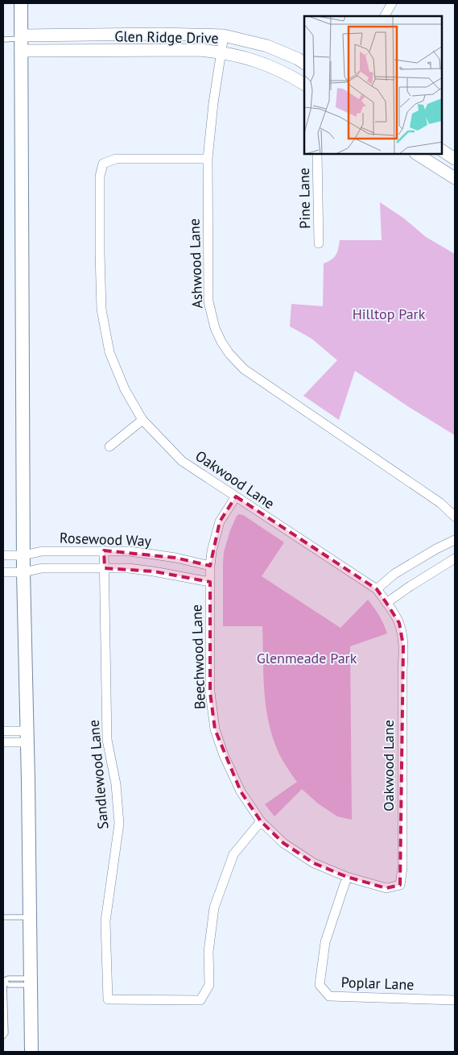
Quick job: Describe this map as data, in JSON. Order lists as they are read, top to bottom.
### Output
{
  "streets": {
    "street": [
      "Glen Ridge Drive",
      "Pine Lane",
      "Ashwood Lane",
      "Oakwood Lane",
      "Rosewood Way",
      "Beechwood Lane",
      "Sandlewood Lane",
      "Poplar Lane"
    ]
  },
  "crossings": [
    ["Glen Ridge Drive", "Ashwood Lane"],
    ["Ashwood Lane", "Oakwood Lane"],
    ["Oakwood Lane", "Beechwood Lane"],
    ["Rosewood Way", "Beechwood Lane"],
    ["Rosewood Way", "Sandlewood Lane"],
    ["Beechwood Lane", "Sandlewood Lane"],
    ["Beechwood Lane", "Poplar Lane"]
  ],
  "parks": ["Hilltop Park", "Glenmeade Park"]
}
